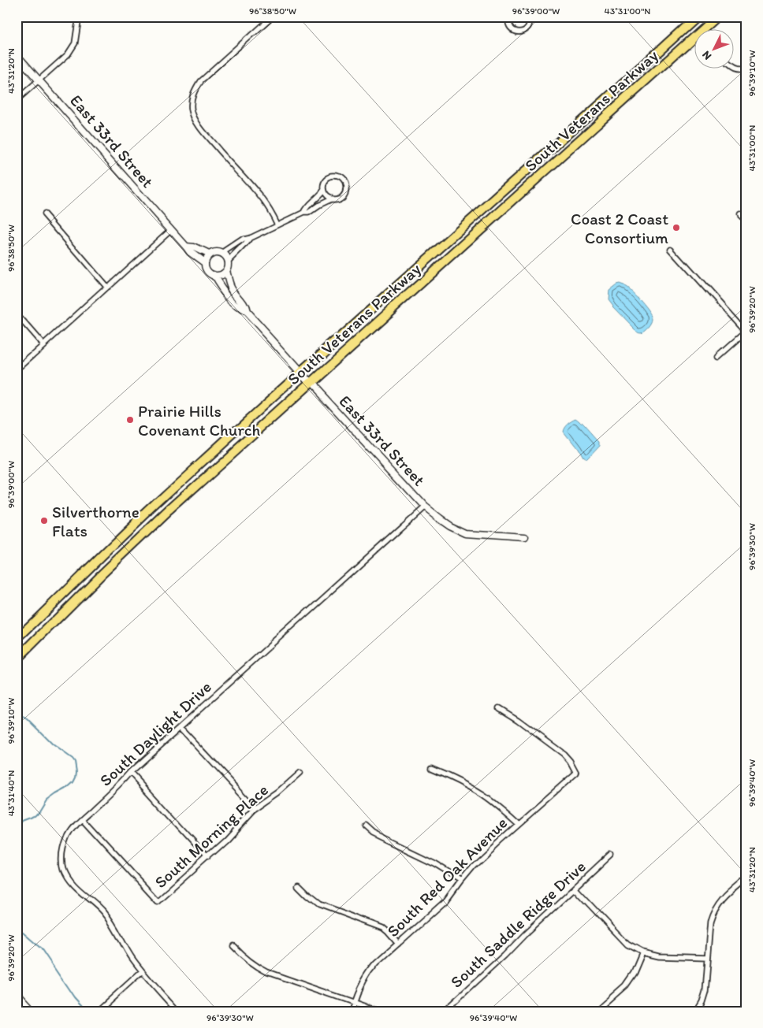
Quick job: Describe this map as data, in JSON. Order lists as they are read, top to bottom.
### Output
{
  "streets": {
    "highway": ["South Veterans Parkway"],
    "street": [
      "East 33rd Street",
      "South Daylight Drive",
      "South Morning Place",
      "South Red Oak Avenue",
      "South Saddle Ridge Drive"
    ]
  },
  "crossings": [
    ["South Veterans Parkway", "East 33rd Street"],
    ["East 33rd Street", "South Daylight Drive"],
    ["South Daylight Drive", "South Morning Place"]
  ],
  "places": ["Coast 2 Coast Consortium", "Prairie Hills Covenant Church", "Silverthorne Flats"],
  "north": "bottom left",
  "coordinates": [
    "96°38'50\"W",
    "96°39'00\"W",
    "43°31'00\"N",
    "43°31'20\"N",
    "96°39'10\"W",
    "96°39'20\"W",
    "96°39'30\"W",
    "96°39'40\"W",
    "43°31'40\"N"
  ]
}
